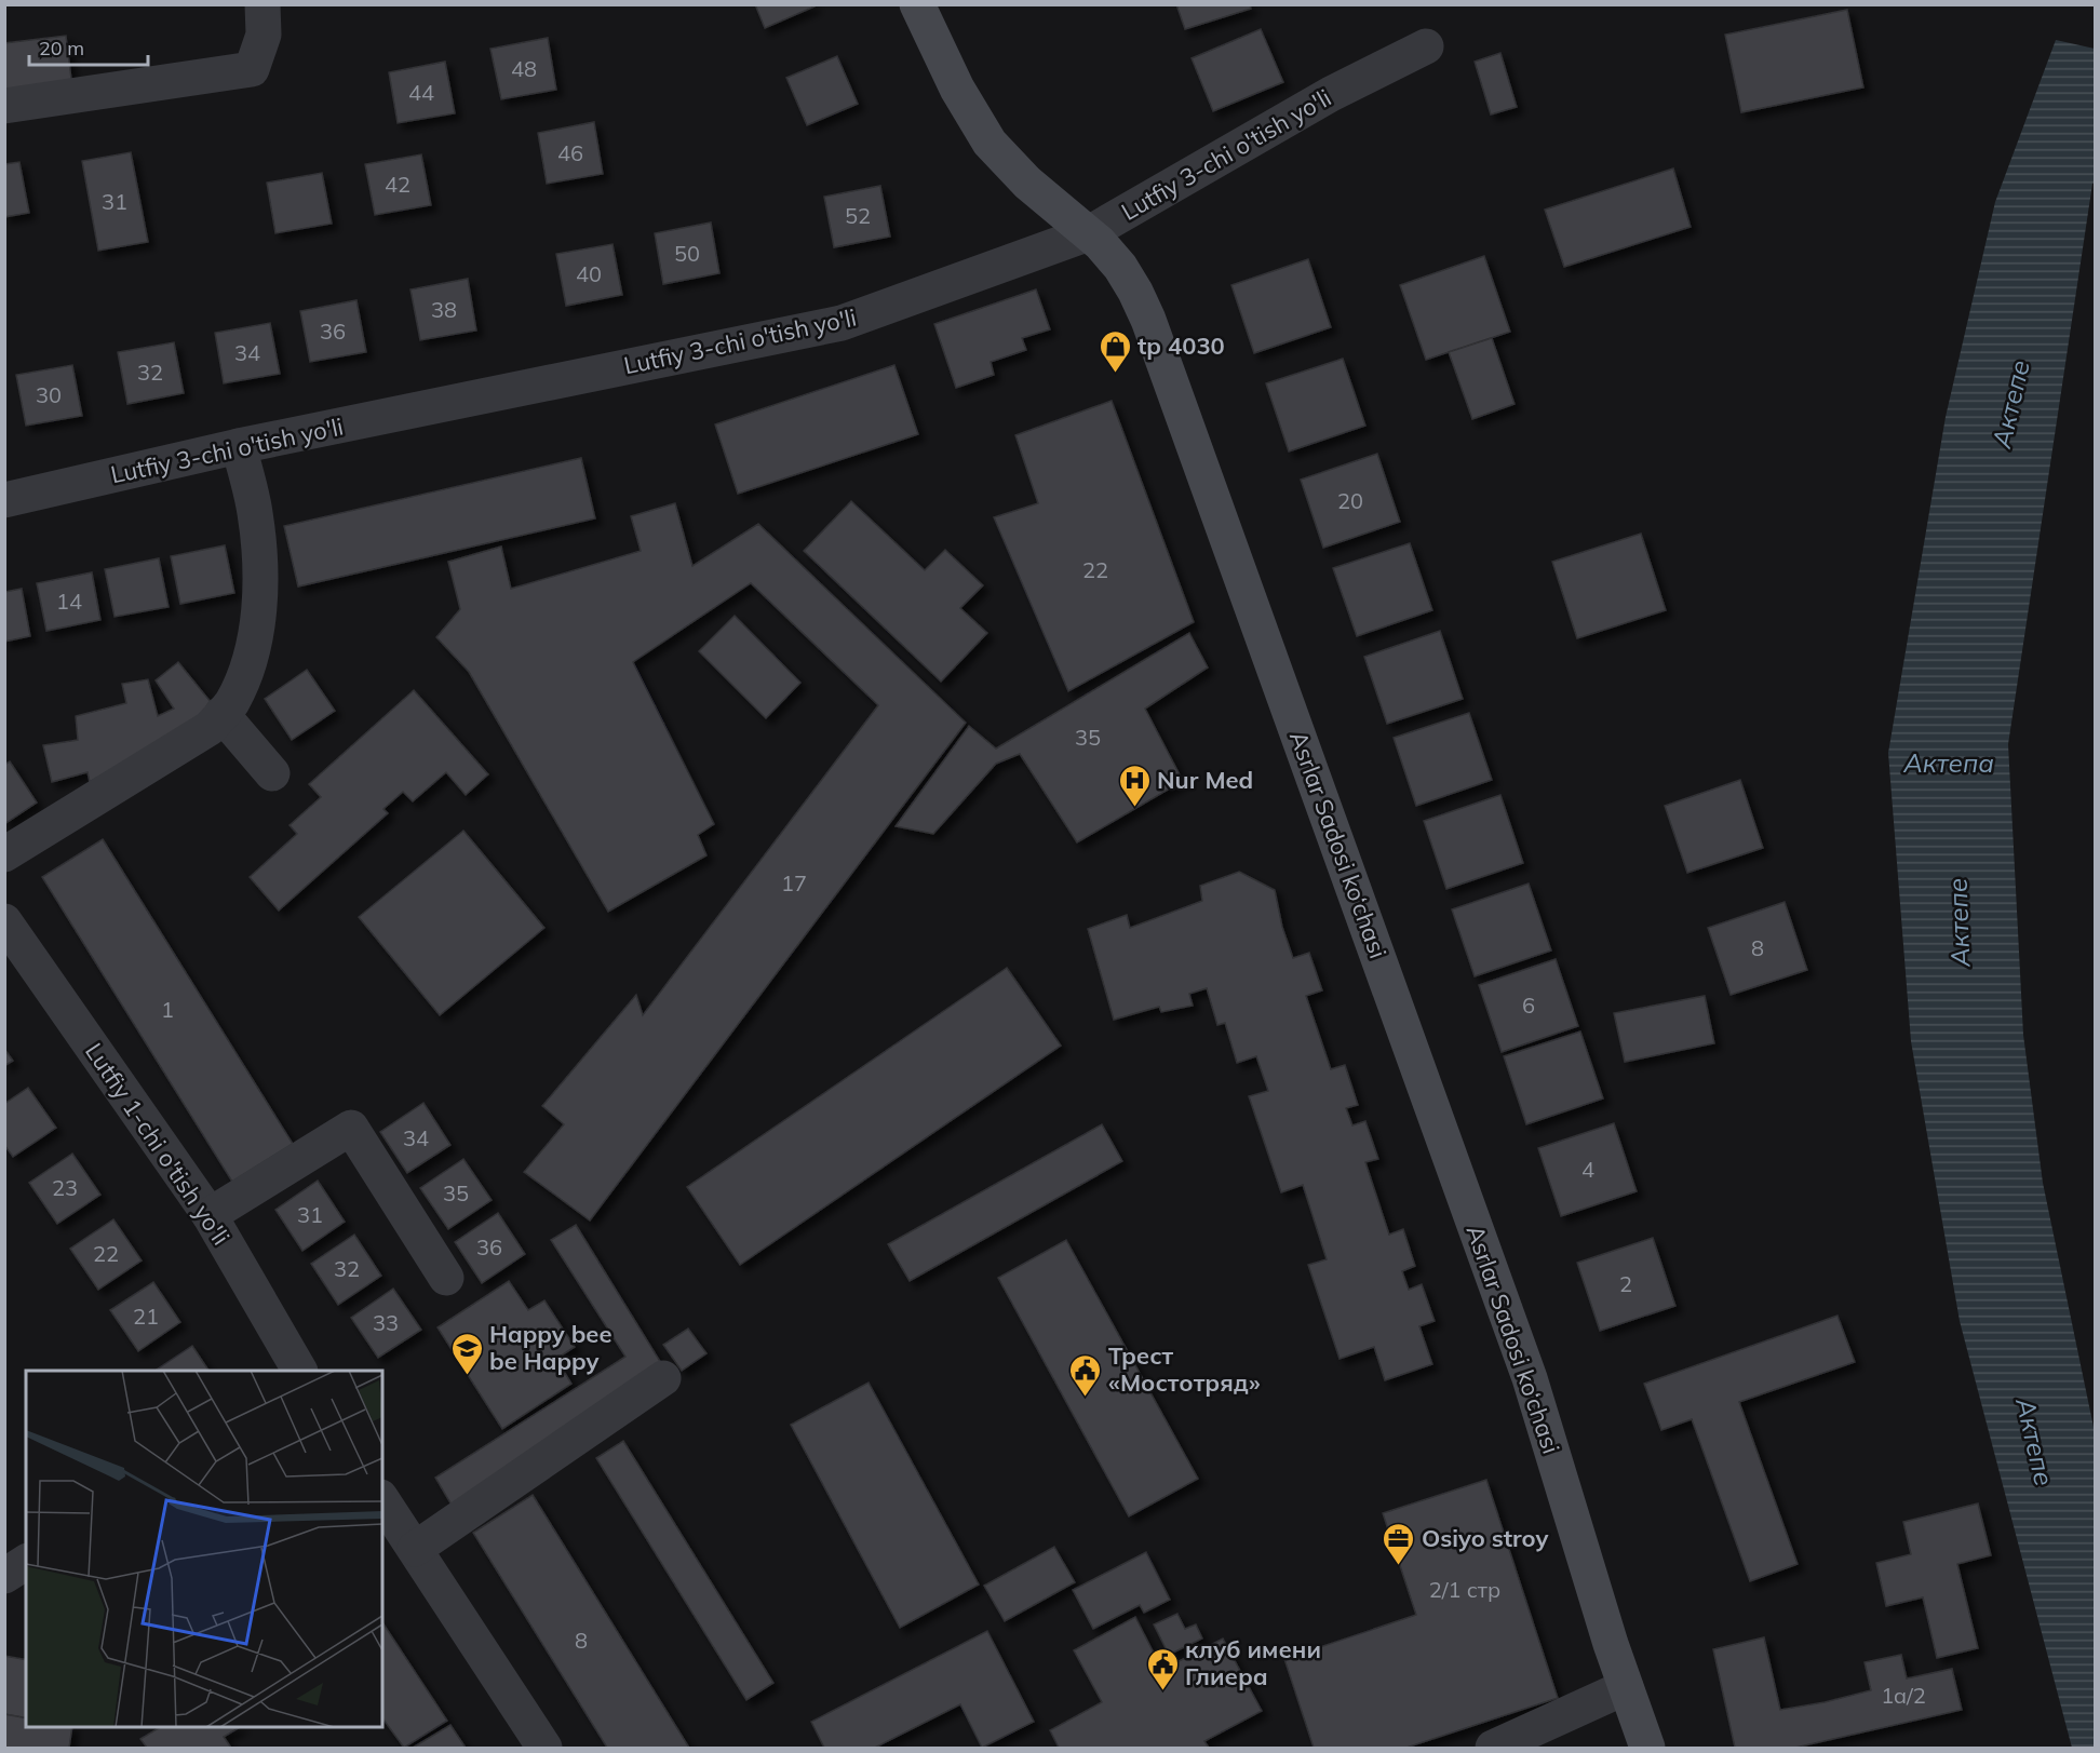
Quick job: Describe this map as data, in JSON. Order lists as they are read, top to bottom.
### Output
{
  "streets": {
    "street": ["Lutfiy 3-chi o'tish yo'li", "Asrlar Sadosi ko‘chasi", "Lutfiy 1-chi o'tish yo'li"]
  },
  "crossings": [
    ["Lutfiy 3-chi o'tish yo'li", "Asrlar Sadosi ko‘chasi"]
  ],
  "water": ["Актепе", "Актепа"],
  "places": {
    "shop": ["tp 4030"],
    "hospital": ["Nur Med"],
    "school or university": ["Happy bee be Happy"],
    "public building": ["Трест «Мостотряд»", "клуб имени Глиера"],
    "office": ["Osiyo stroy"]
  },
  "house_numbers": [
    "48",
    "44",
    "46",
    "42",
    "31",
    "52",
    "50",
    "40",
    "38",
    "36",
    "34",
    "32",
    "30",
    "20",
    "22",
    "14",
    "35",
    "17",
    "8",
    "6",
    "1",
    "34",
    "4",
    "23",
    "35",
    "31",
    "36",
    "22",
    "32",
    "2",
    "21",
    "33",
    "2/1 стр",
    "8",
    "1a/2"
  ],
  "scale_bar": "20 m"
}
